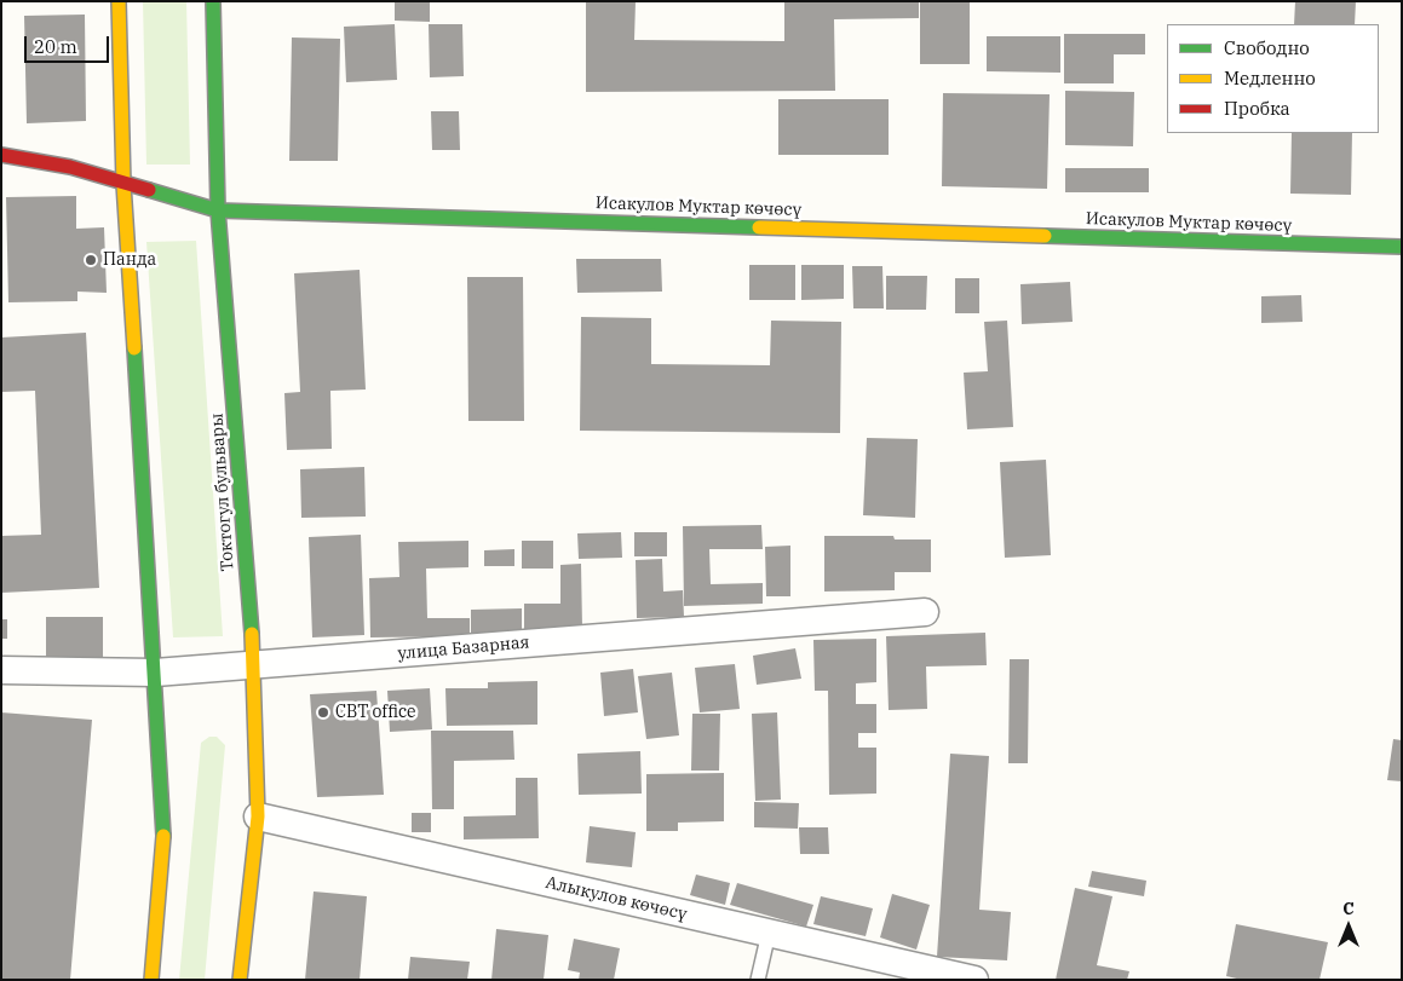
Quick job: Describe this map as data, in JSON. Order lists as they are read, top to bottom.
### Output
{
  "streets": {
    "street": [
      "Исакулов Муктар көчөсү",
      "Токтогул бульвары",
      "улица Базарная",
      "Алыкулов көчөсү"
    ]
  },
  "crossings": [
    ["Исакулов Муктар көчөсү", "Токтогул бульвары"],
    ["Токтогул бульвары", "улица Базарная"],
    ["Токтогул бульвары", "Алыкулов көчөсү"]
  ],
  "places": ["Панда", "CBT office"],
  "legend": ["Свободно", "Медленно", "Пробка"],
  "scale_bar": "20 m",
  "north": "top"
}
